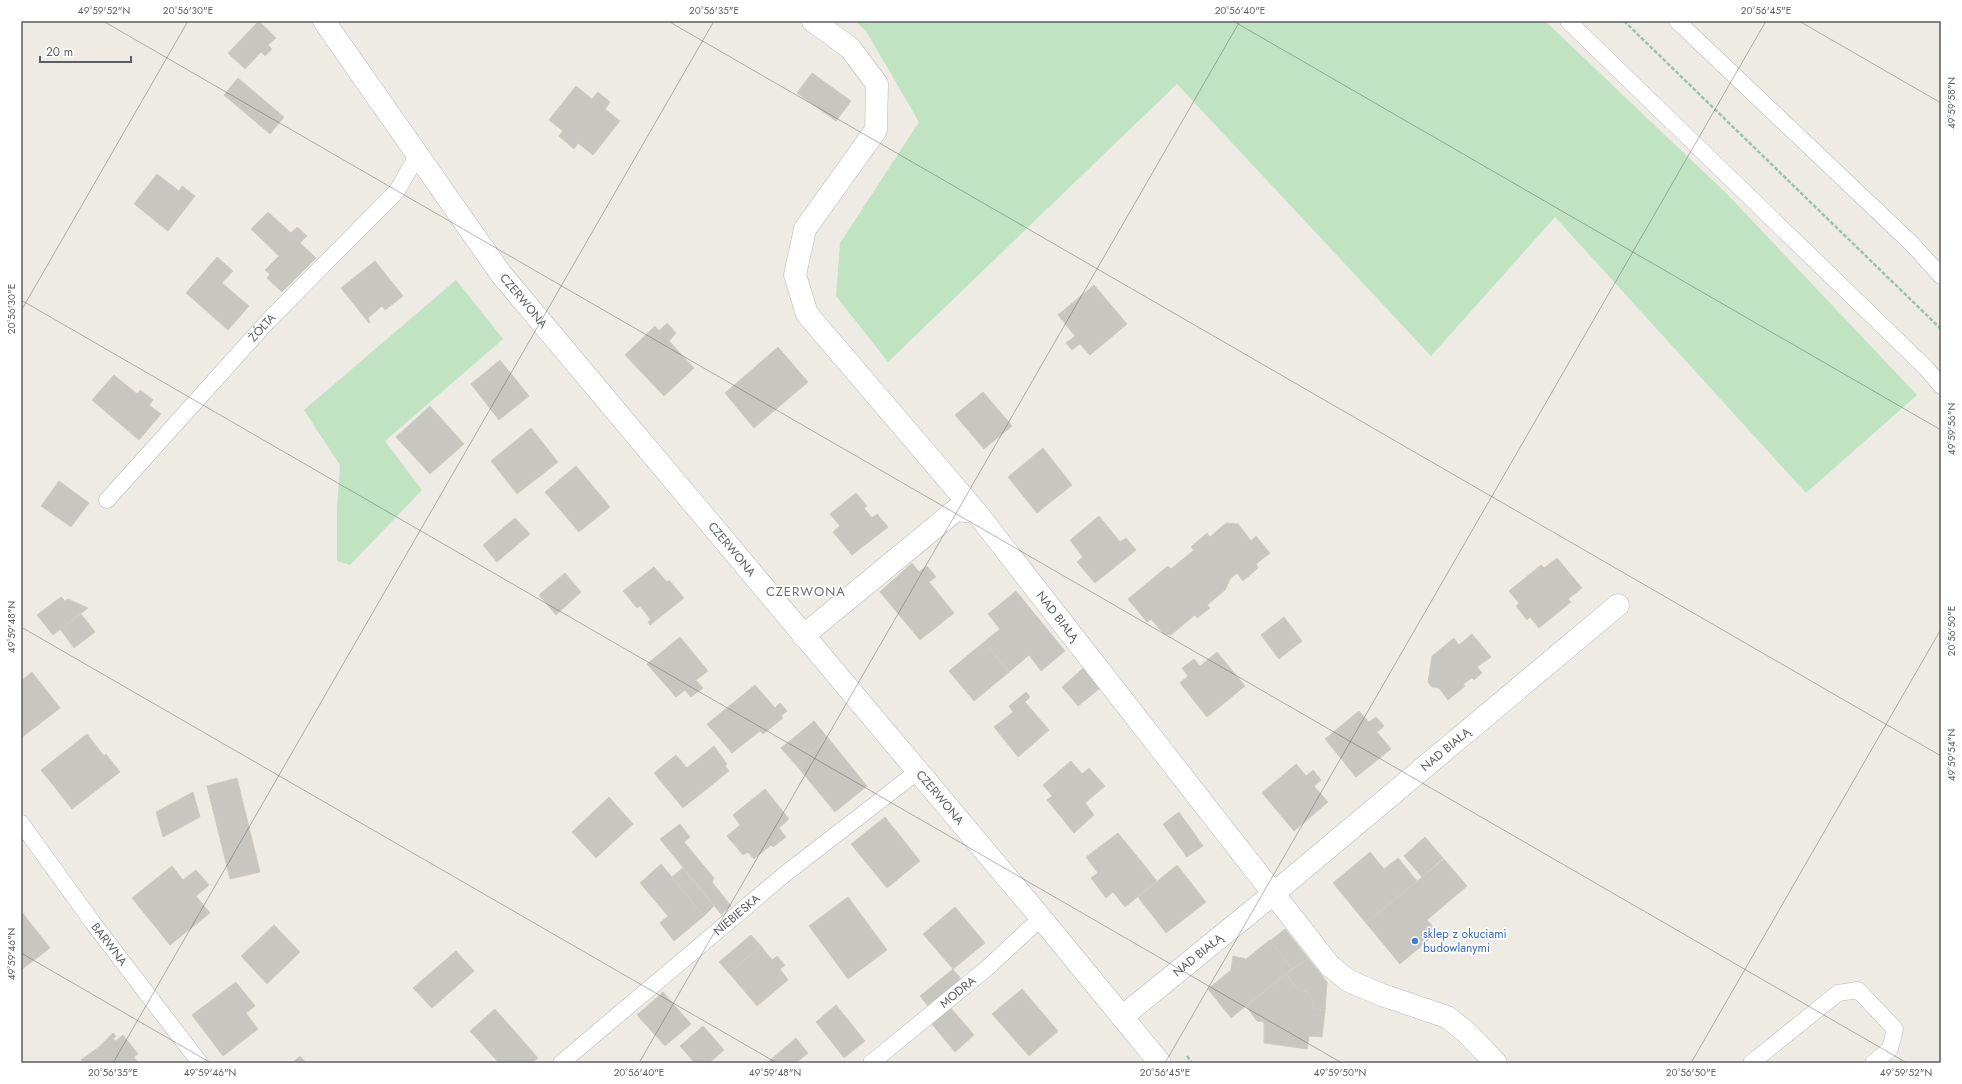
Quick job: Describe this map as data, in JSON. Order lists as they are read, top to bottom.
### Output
{
  "streets": {
    "street": ["CZERWONA", "NAD BIAŁĄ"],
    "lane": [
      "ŻÓŁTA",
      "NIEBIESKA",
      "BARWNA",
      "MODRA"
    ]
  },
  "crossings": [
    ["CZERWONA", "ŻÓŁTA"],
    ["CZERWONA", "NAD BIAŁĄ"],
    ["CZERWONA", "NIEBIESKA"],
    ["CZERWONA", "MODRA"]
  ],
  "districts": ["CZERWONA"],
  "places": ["sklep z okuciami budowlanymi"],
  "scale_bar": "20 m",
  "coordinates": [
    "49°59'52\"N",
    "20°56'30\"E",
    "20°56'35\"E",
    "20°56'40\"E",
    "20°56'45\"E",
    "49°59'58\"N",
    "49°59'56\"N",
    "49°59'48\"N",
    "20°56'50\"E",
    "49°59'54\"N",
    "49°59'46\"N",
    "49°59'50\"N"
  ]
}
